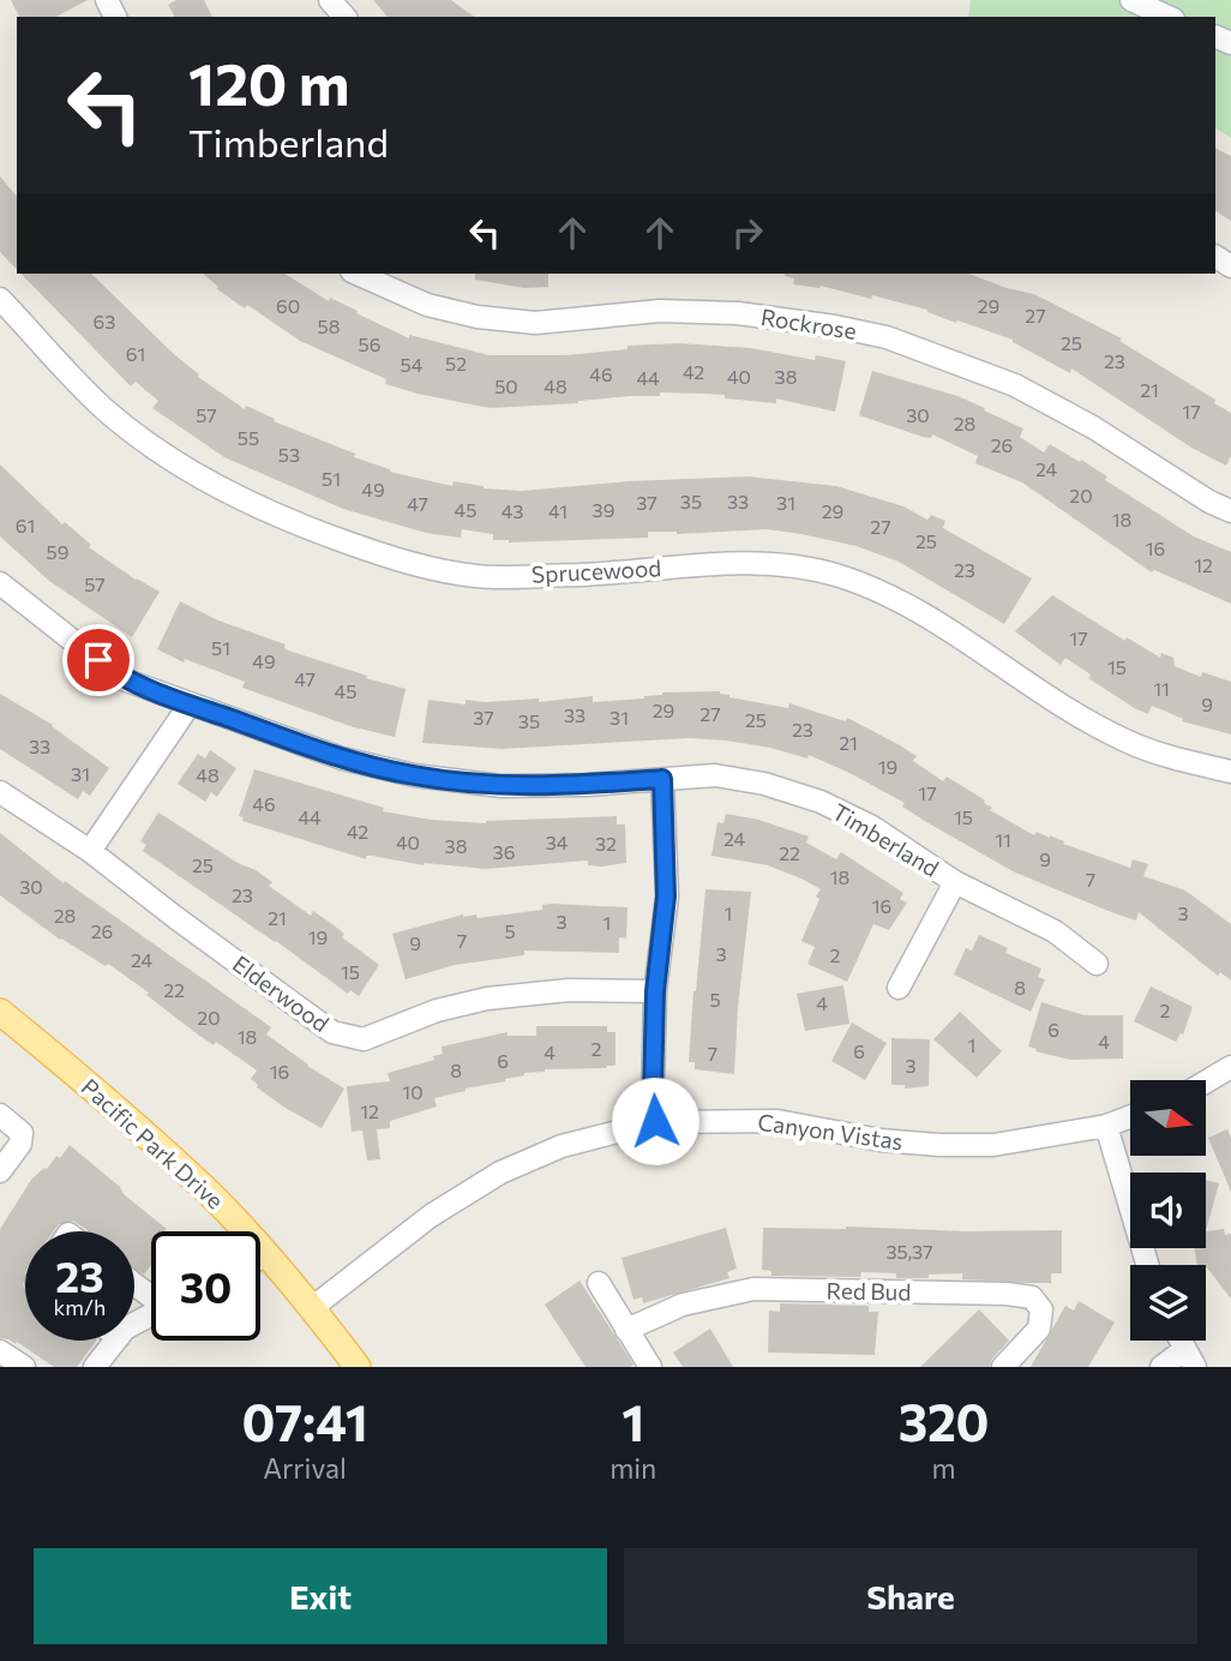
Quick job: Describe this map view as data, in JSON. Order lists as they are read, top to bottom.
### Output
{
  "streets": {
    "main road": ["Pacific Park Drive"],
    "street": [
      "Rockrose",
      "Sprucewood",
      "Timberland",
      "Elderwood",
      "Canyon Vistas",
      "Red Bud"
    ]
  },
  "crossings": [
    ["Canyon Vistas", "Pacific Park Drive"]
  ],
  "house_numbers": [
    "60",
    "29",
    "27",
    "63",
    "58",
    "25",
    "56",
    "61",
    "23",
    "52",
    "54",
    "42",
    "46",
    "40",
    "38",
    "44",
    "50",
    "48",
    "21",
    "17",
    "57",
    "30",
    "28",
    "55",
    "26",
    "53",
    "24",
    "51",
    "49",
    "20",
    "35",
    "33",
    "37",
    "31",
    "47",
    "45",
    "39",
    "43",
    "41",
    "29",
    "18",
    "61",
    "27",
    "25",
    "16",
    "59",
    "12",
    "23",
    "57",
    "17",
    "51",
    "49",
    "15",
    "47",
    "11",
    "45",
    "9",
    "29",
    "27",
    "33",
    "37",
    "31",
    "25",
    "35",
    "23",
    "21",
    "33",
    "19",
    "31",
    "48",
    "17",
    "46",
    "44",
    "15",
    "42",
    "24",
    "11",
    "40",
    "34",
    "32",
    "38",
    "36",
    "22",
    "9",
    "25",
    "18",
    "7",
    "30",
    "23",
    "16",
    "1",
    "3",
    "28",
    "21",
    "3",
    "1",
    "26",
    "5",
    "19",
    "7",
    "9",
    "3",
    "2",
    "24",
    "15",
    "8",
    "22",
    "5",
    "4",
    "2",
    "20",
    "6",
    "18",
    "4",
    "1",
    "2",
    "6",
    "4",
    "7",
    "6",
    "3",
    "8",
    "16",
    "10",
    "12",
    "35,37"
  ],
  "north": "right",
  "page": {
    "turn": ["120 m", "Timberland"],
    "speed": "23 km/h",
    "limit": "30",
    "eta": [
      "07:41",
      "Arrival",
      "1",
      "min",
      "320",
      "m"
    ],
    "buttons": ["Exit", "Share"]
  }
}
